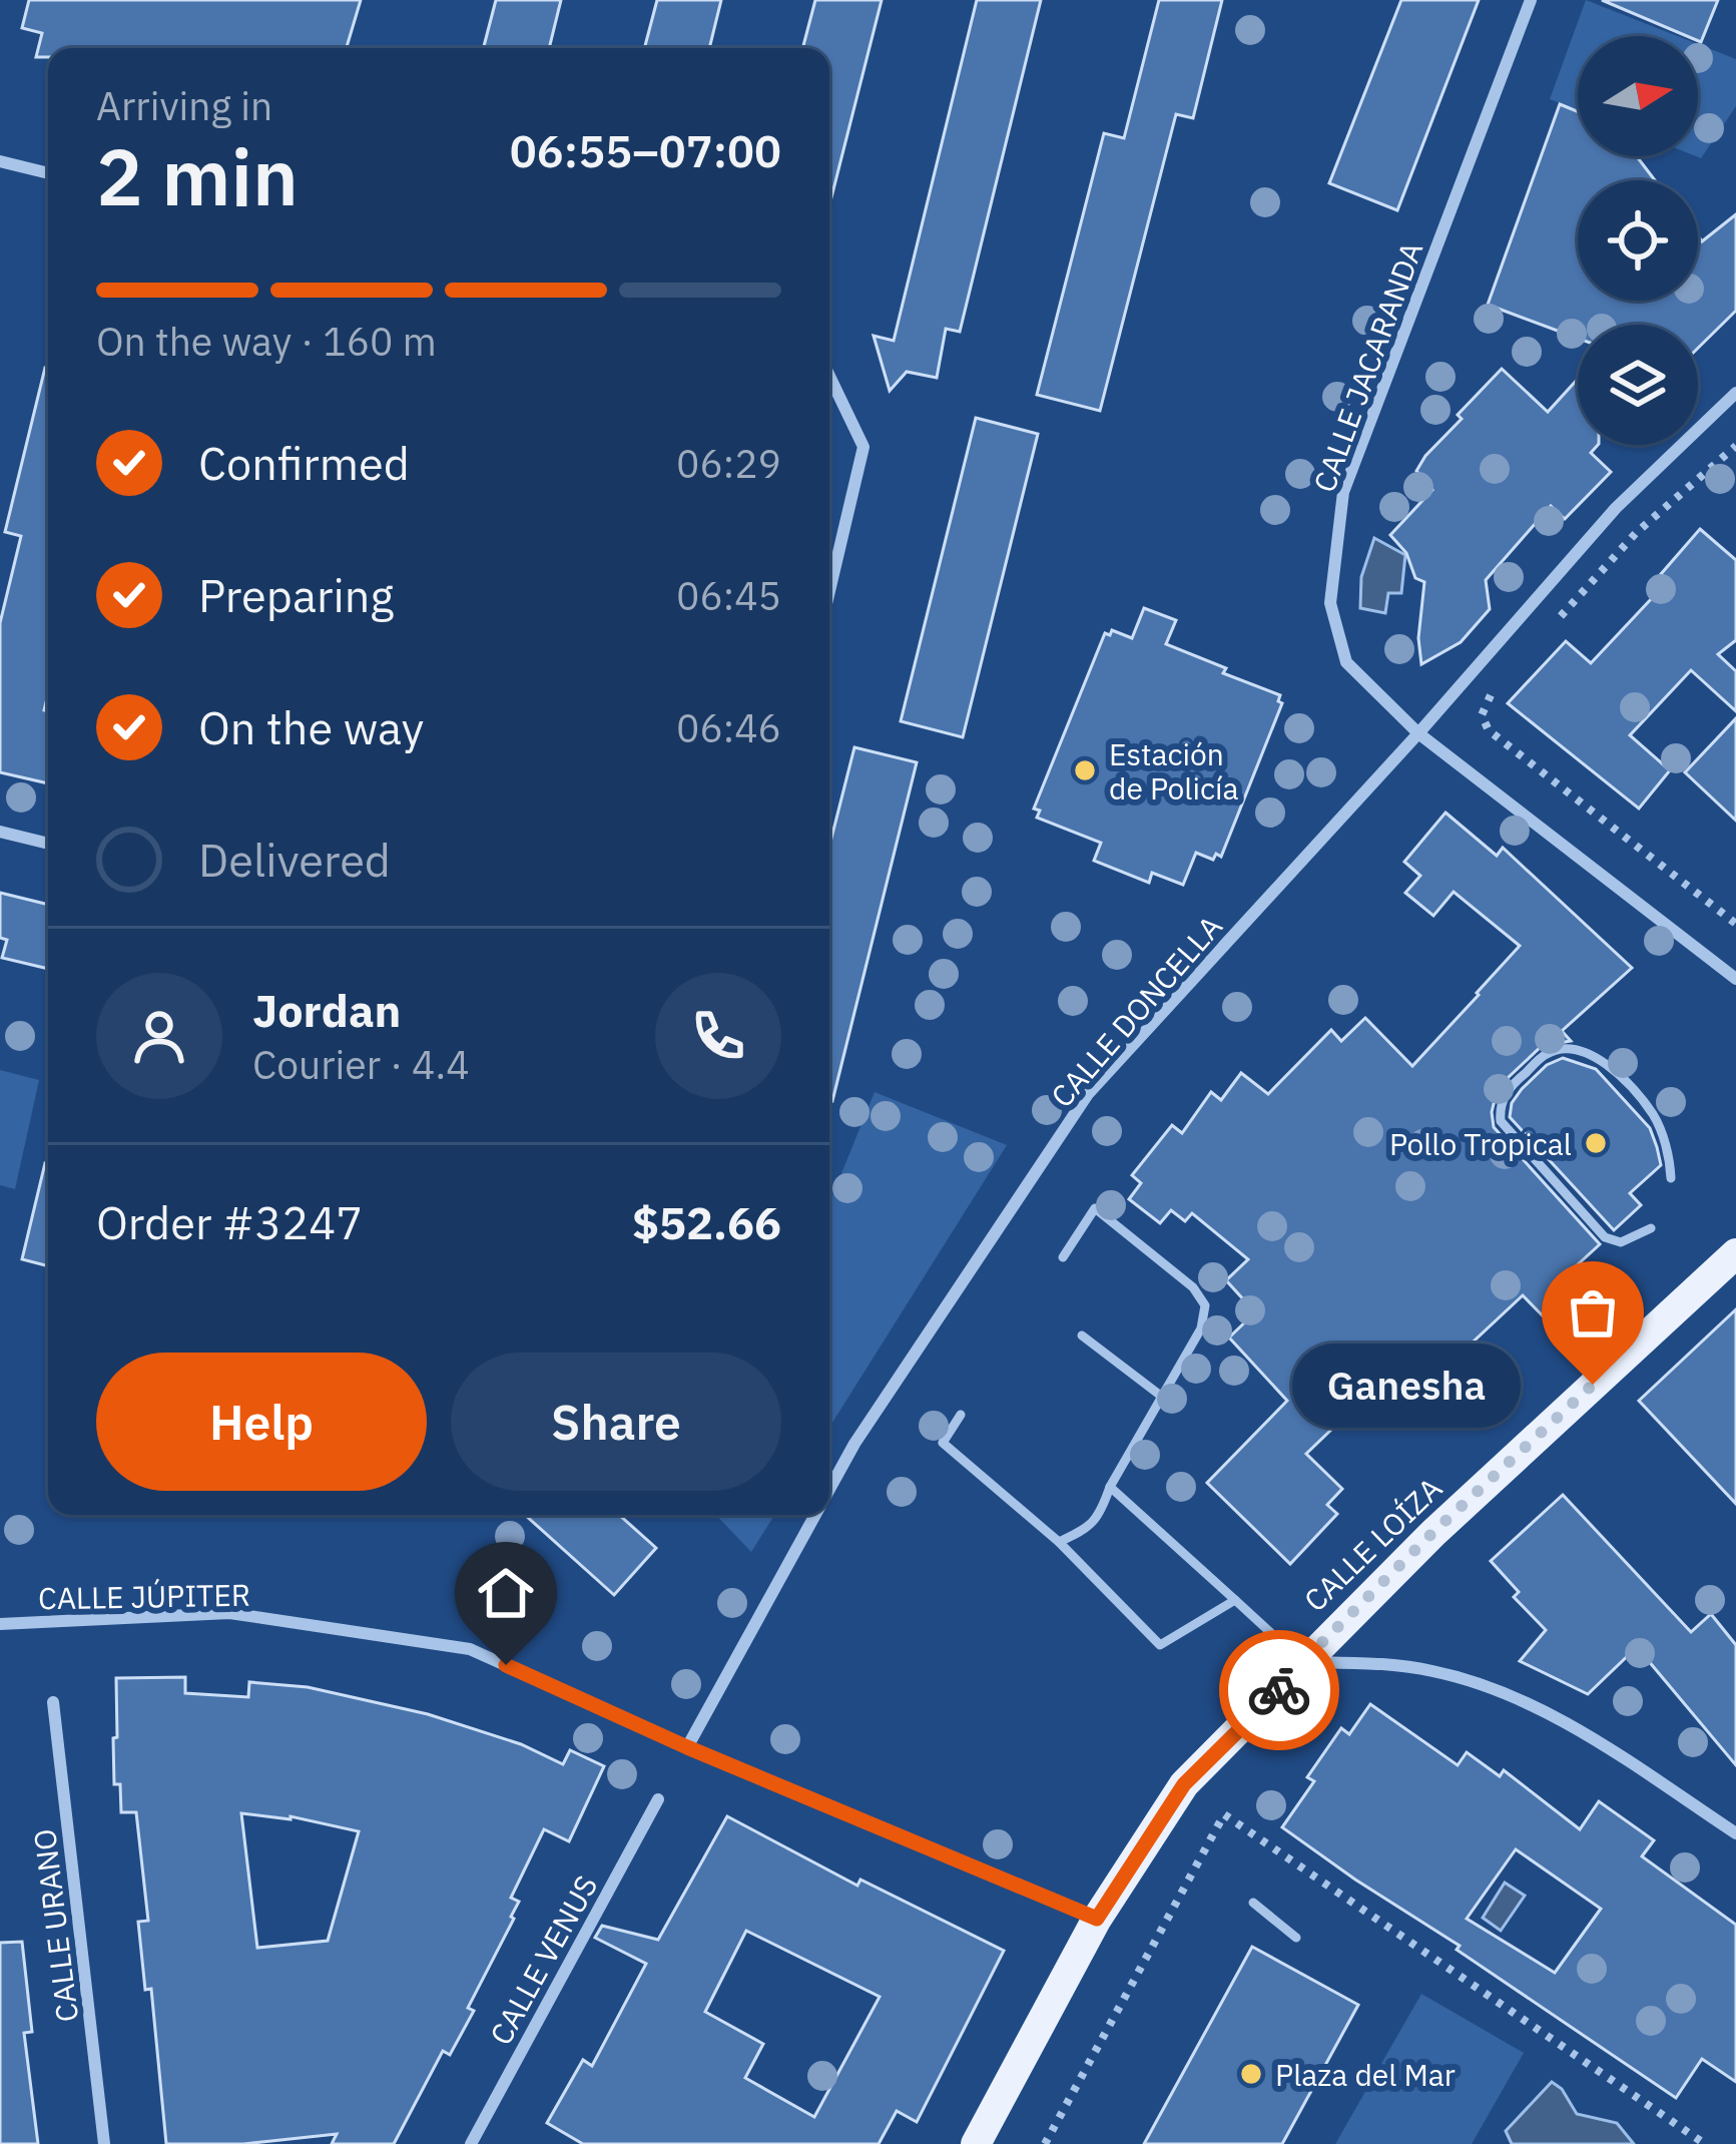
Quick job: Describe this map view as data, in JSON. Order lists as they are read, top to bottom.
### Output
{
  "streets": {
    "main road": ["CALLE LOÍZA"],
    "street": [
      "CALLE JACARANDA",
      "CALLE DONCELLA",
      "CALLE JÚPITER",
      "CALLE URANO",
      "CALLE VENUS"
    ]
  },
  "crossings": [
    ["CALLE JACARANDA", "CALLE DONCELLA"],
    ["CALLE DONCELLA", "CALLE JÚPITER"],
    ["CALLE LOÍZA", "CALLE JÚPITER"]
  ],
  "places": [
    "Estación de Policía",
    "Pollo Tropical",
    "Ganesha",
    "Plaza del Mar"
  ],
  "north": "right",
  "page": {
    "heading": ["2 min", "Arriving in", "06:55–07:00"],
    "panel": [
      "Jordan",
      "Courier · 4.4",
      "Order #3247",
      "$52.66"
    ],
    "bar": "On the way · 160 m",
    "list": [
      ["Confirmed", "06:29"],
      ["Preparing", "06:45"],
      ["On the way", "06:46"],
      "Delivered"
    ],
    "buttons": ["Help", "Share"],
    "bubble": "Ganesha"
  }
}
